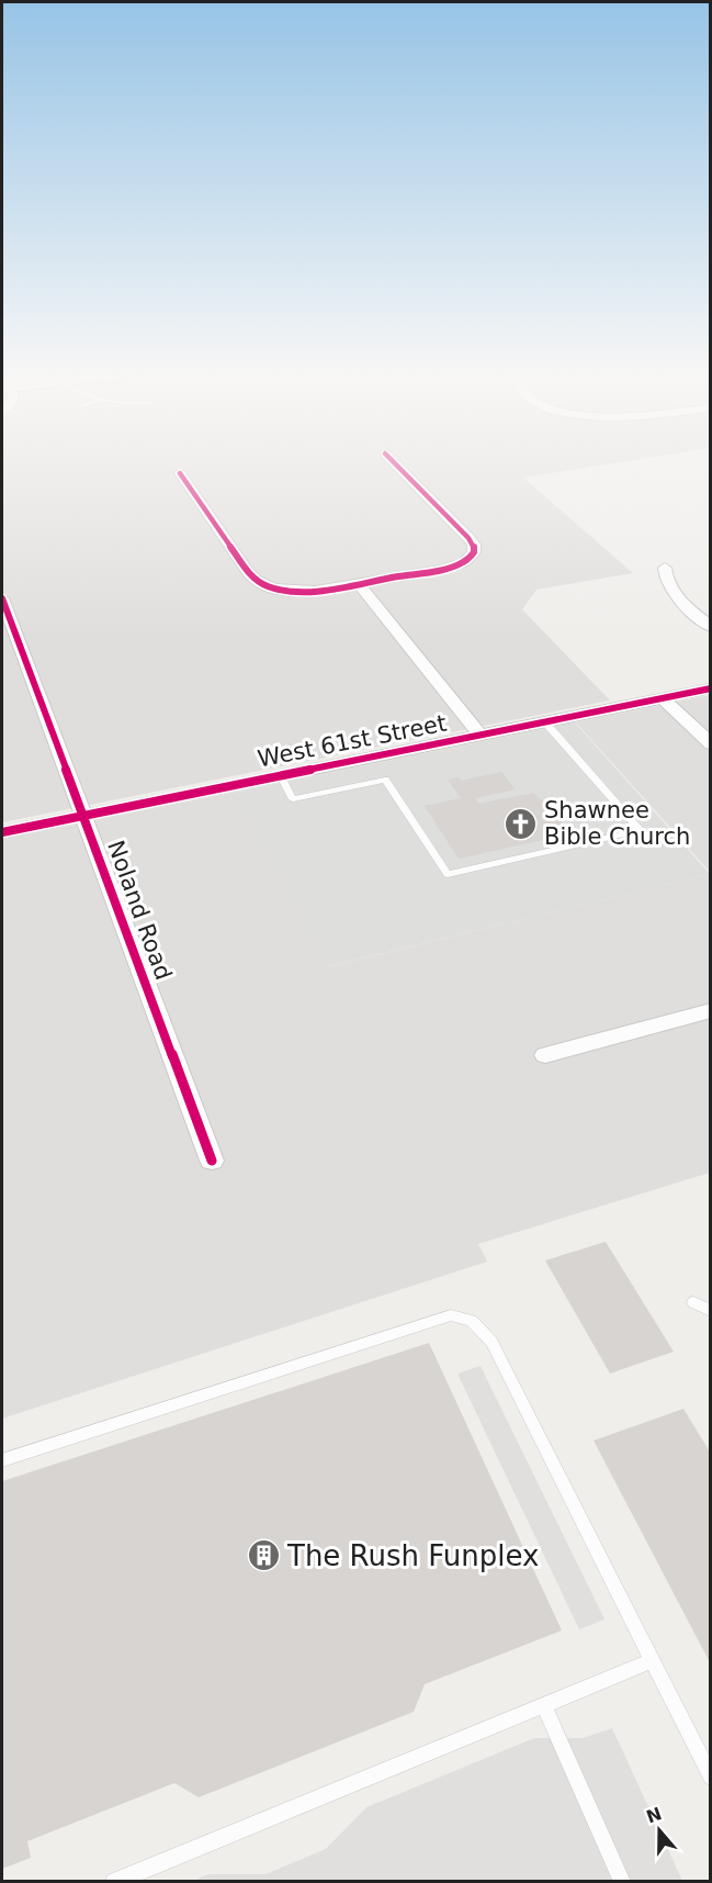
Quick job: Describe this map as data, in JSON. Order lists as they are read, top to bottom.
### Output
{
  "streets": {
    "street": ["West 61st Street", "Noland Road"]
  },
  "crossings": [
    ["West 61st Street", "Noland Road"]
  ],
  "places": {
    "church": ["Shawnee Bible Church"],
    "building": ["The Rush Funplex"]
  },
  "north": "top"
}
